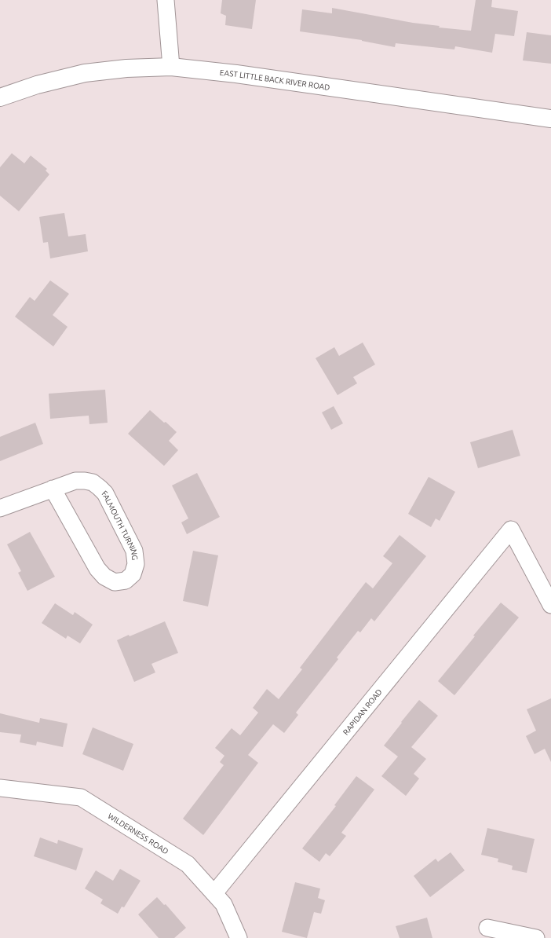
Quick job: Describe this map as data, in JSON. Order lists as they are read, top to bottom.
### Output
{
  "streets": {
    "street": [
      "EAST LITTLE BACK RIVER ROAD",
      "FALMOUTH TURNING",
      "RAPIDAN ROAD",
      "WILDERNESS ROAD"
    ]
  },
  "crossings": [
    ["RAPIDAN ROAD", "WILDERNESS ROAD"]
  ]
}
